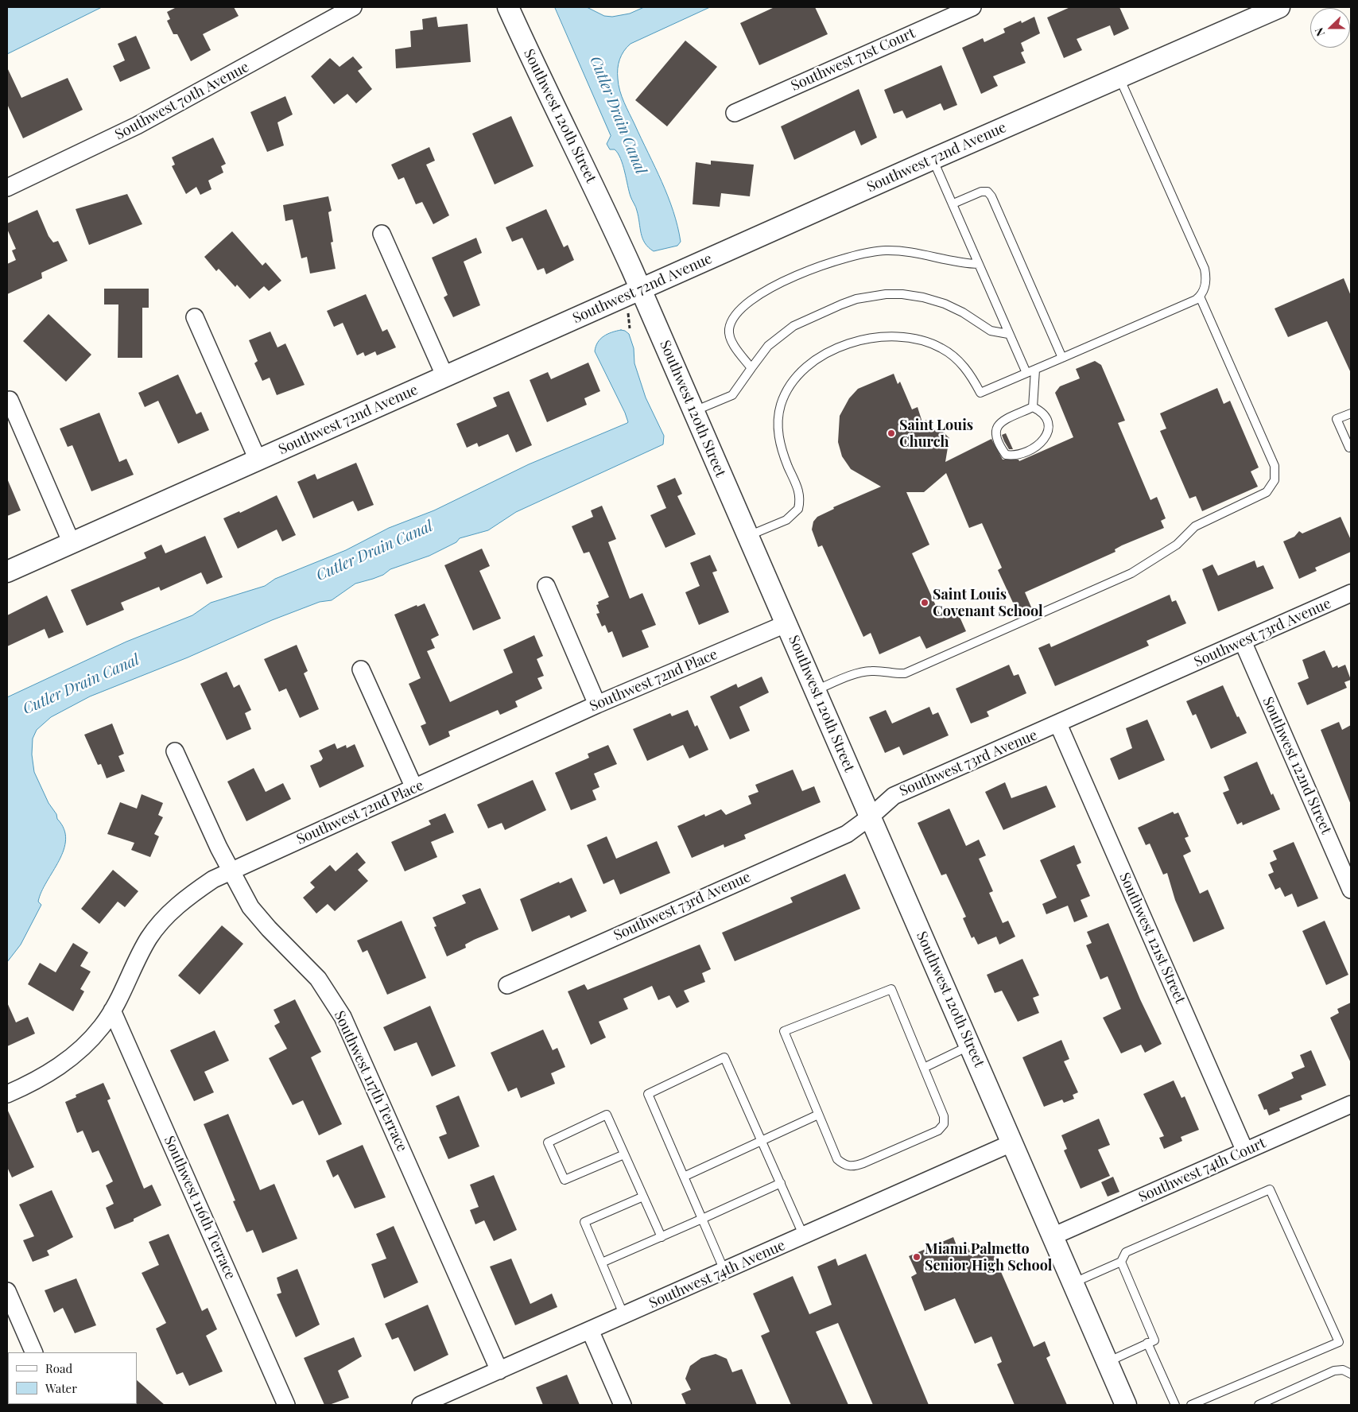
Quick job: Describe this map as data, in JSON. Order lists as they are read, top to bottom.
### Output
{
  "streets": {
    "street": [
      "Southwest 71st Court",
      "Southwest 70th Avenue",
      "Southwest 120th Street",
      "Southwest 72nd Avenue",
      "Southwest 73rd Avenue",
      "Southwest 72nd Place",
      "Southwest 122nd Street",
      "Southwest 121st Street",
      "Southwest 117th Terrace",
      "Southwest 74th Court",
      "Southwest 116th Terrace",
      "Southwest 74th Avenue"
    ]
  },
  "crossings": [
    ["Southwest 120th Street", "Southwest 72nd Avenue"],
    ["Southwest 120th Street", "Southwest 73rd Avenue"],
    ["Southwest 120th Street", "Southwest 72nd Place"],
    ["Southwest 120th Street", "Southwest 74th Court"],
    ["Southwest 120th Street", "Southwest 74th Avenue"],
    ["Southwest 73rd Avenue", "Southwest 122nd Street"],
    ["Southwest 73rd Avenue", "Southwest 121st Street"],
    ["Southwest 72nd Place", "Southwest 117th Terrace"],
    ["Southwest 72nd Place", "Southwest 116th Terrace"],
    ["Southwest 121st Street", "Southwest 74th Court"],
    ["Southwest 117th Terrace", "Southwest 74th Avenue"]
  ],
  "water": ["Cutler Drain Canal"],
  "places": ["Saint Louis Church", "Saint Louis Covenant School", "Miami Palmetto Senior High School"],
  "legend": ["Road", "Water"],
  "north": "left"
}
